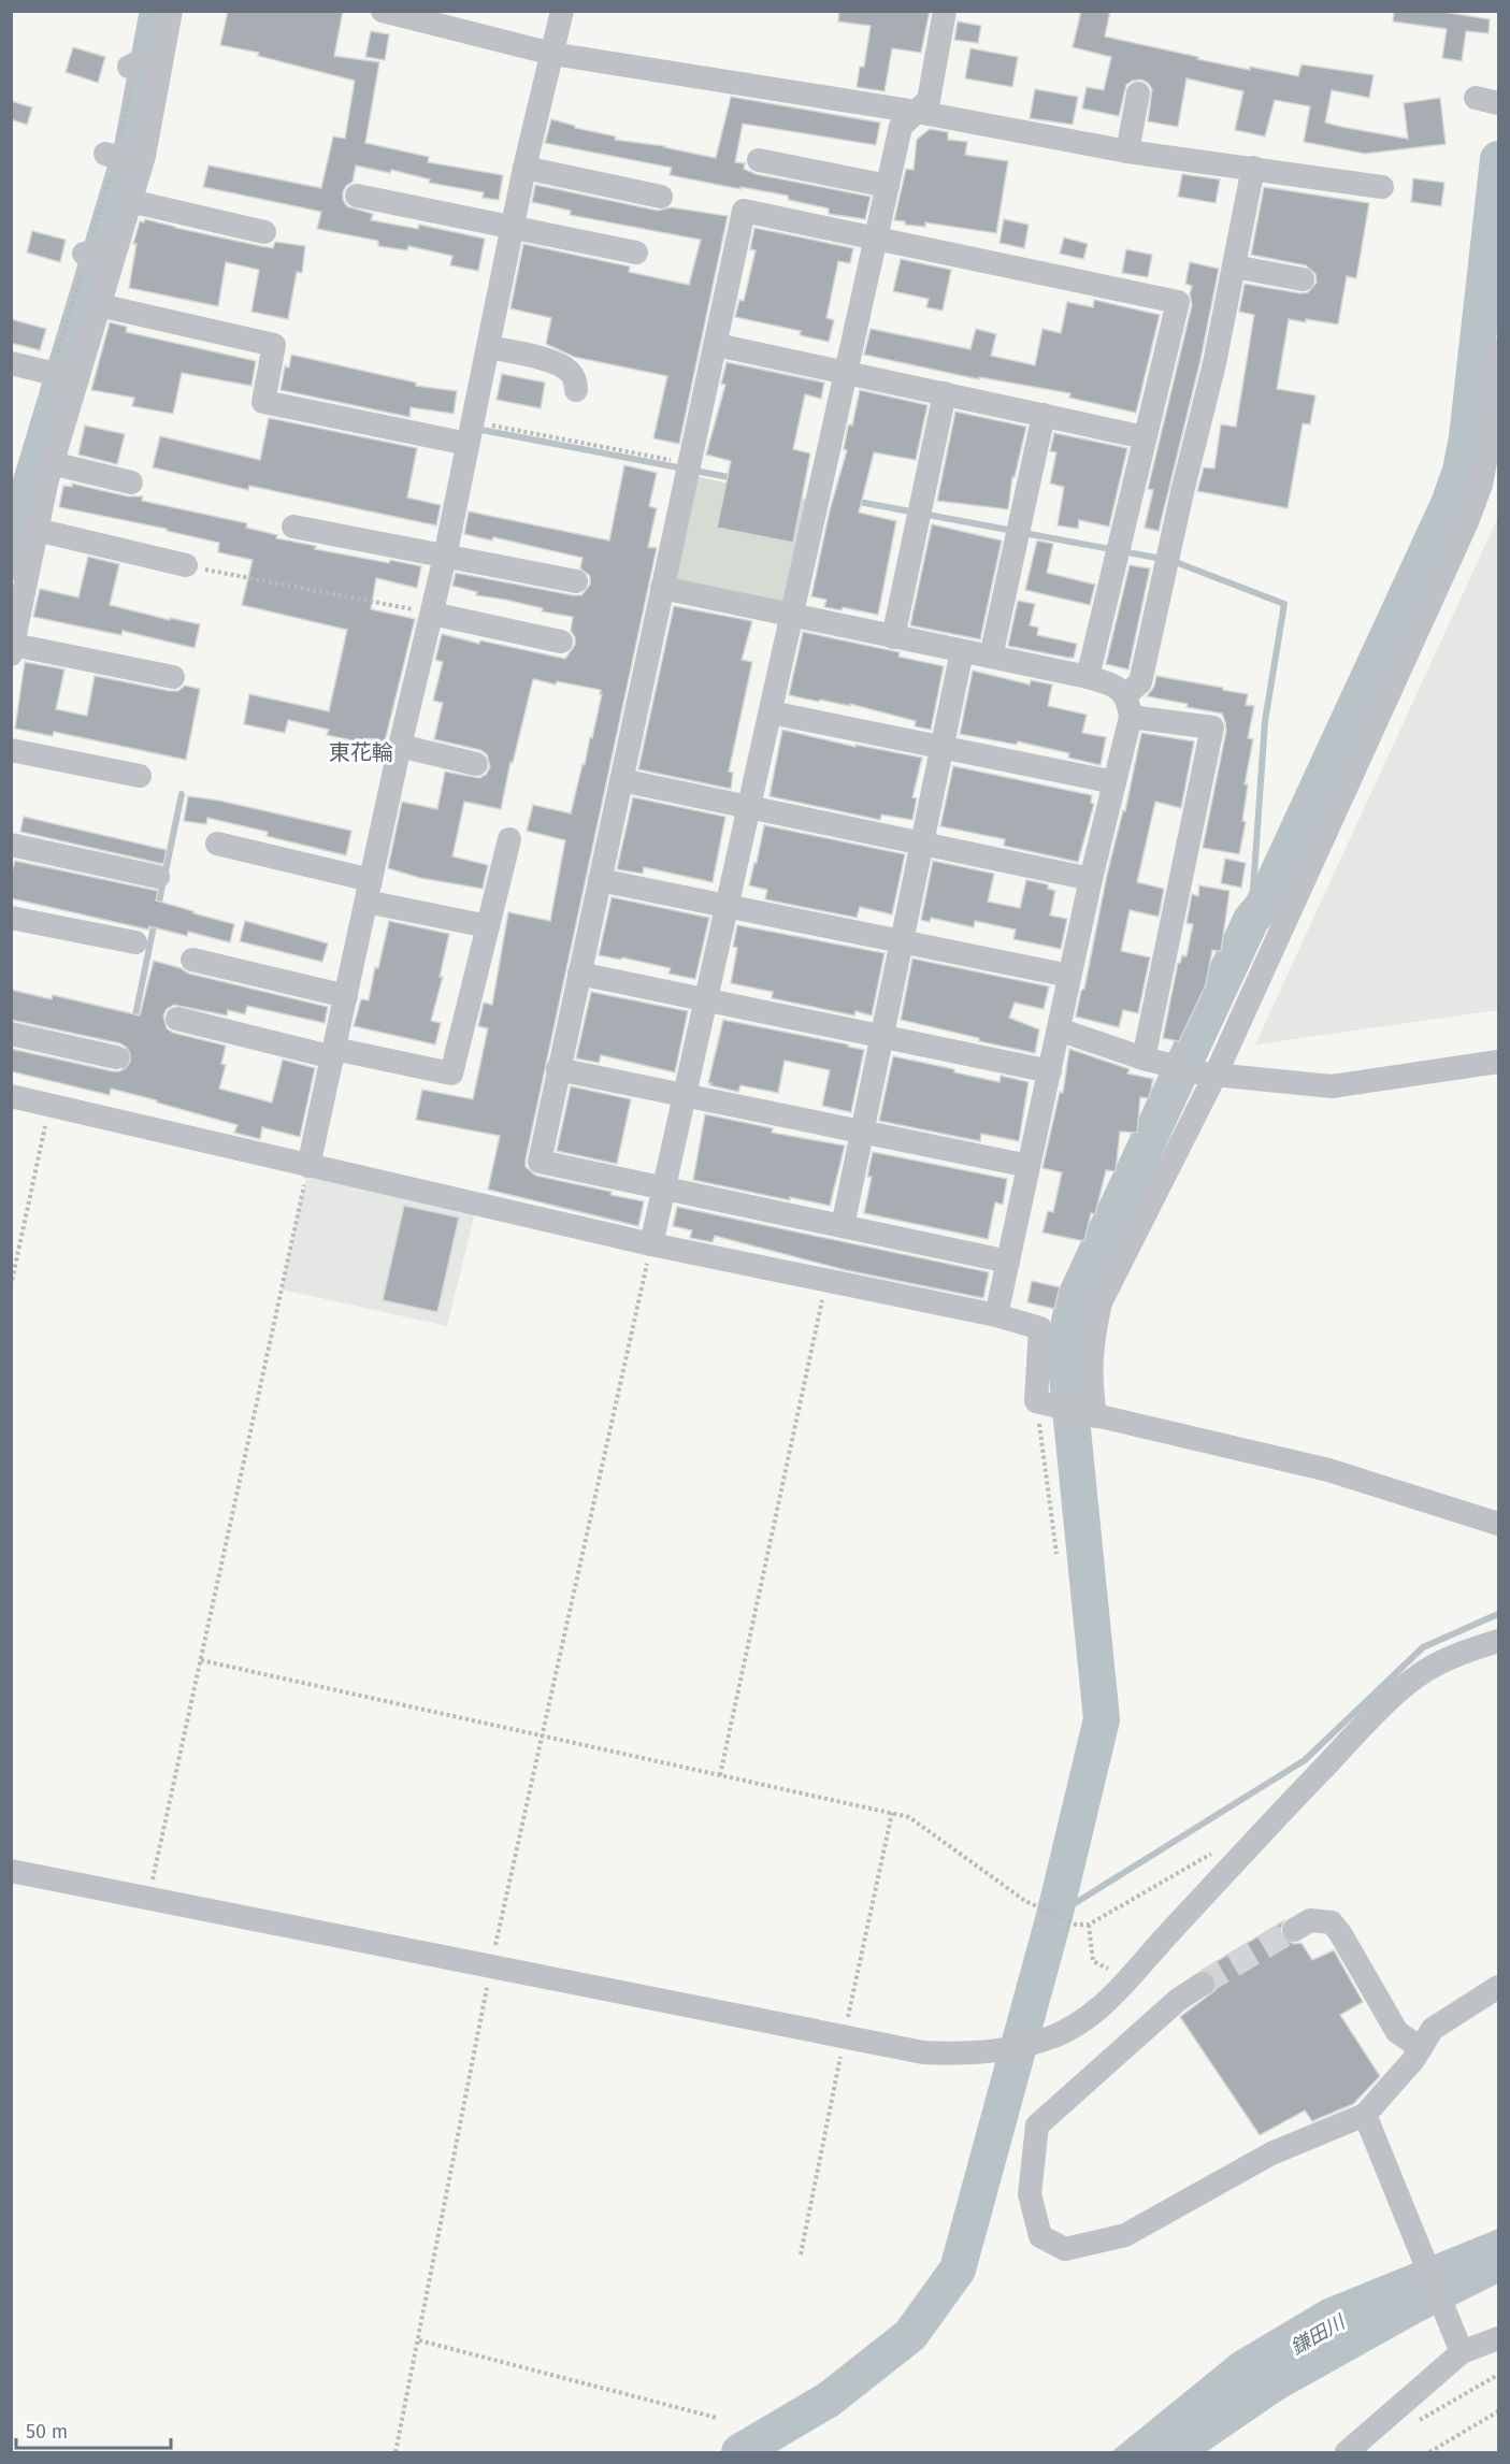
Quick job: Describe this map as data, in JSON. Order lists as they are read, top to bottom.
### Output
{
  "districts": ["東花輪"],
  "water": ["鎌田川"],
  "scale_bar": "50 m"
}
